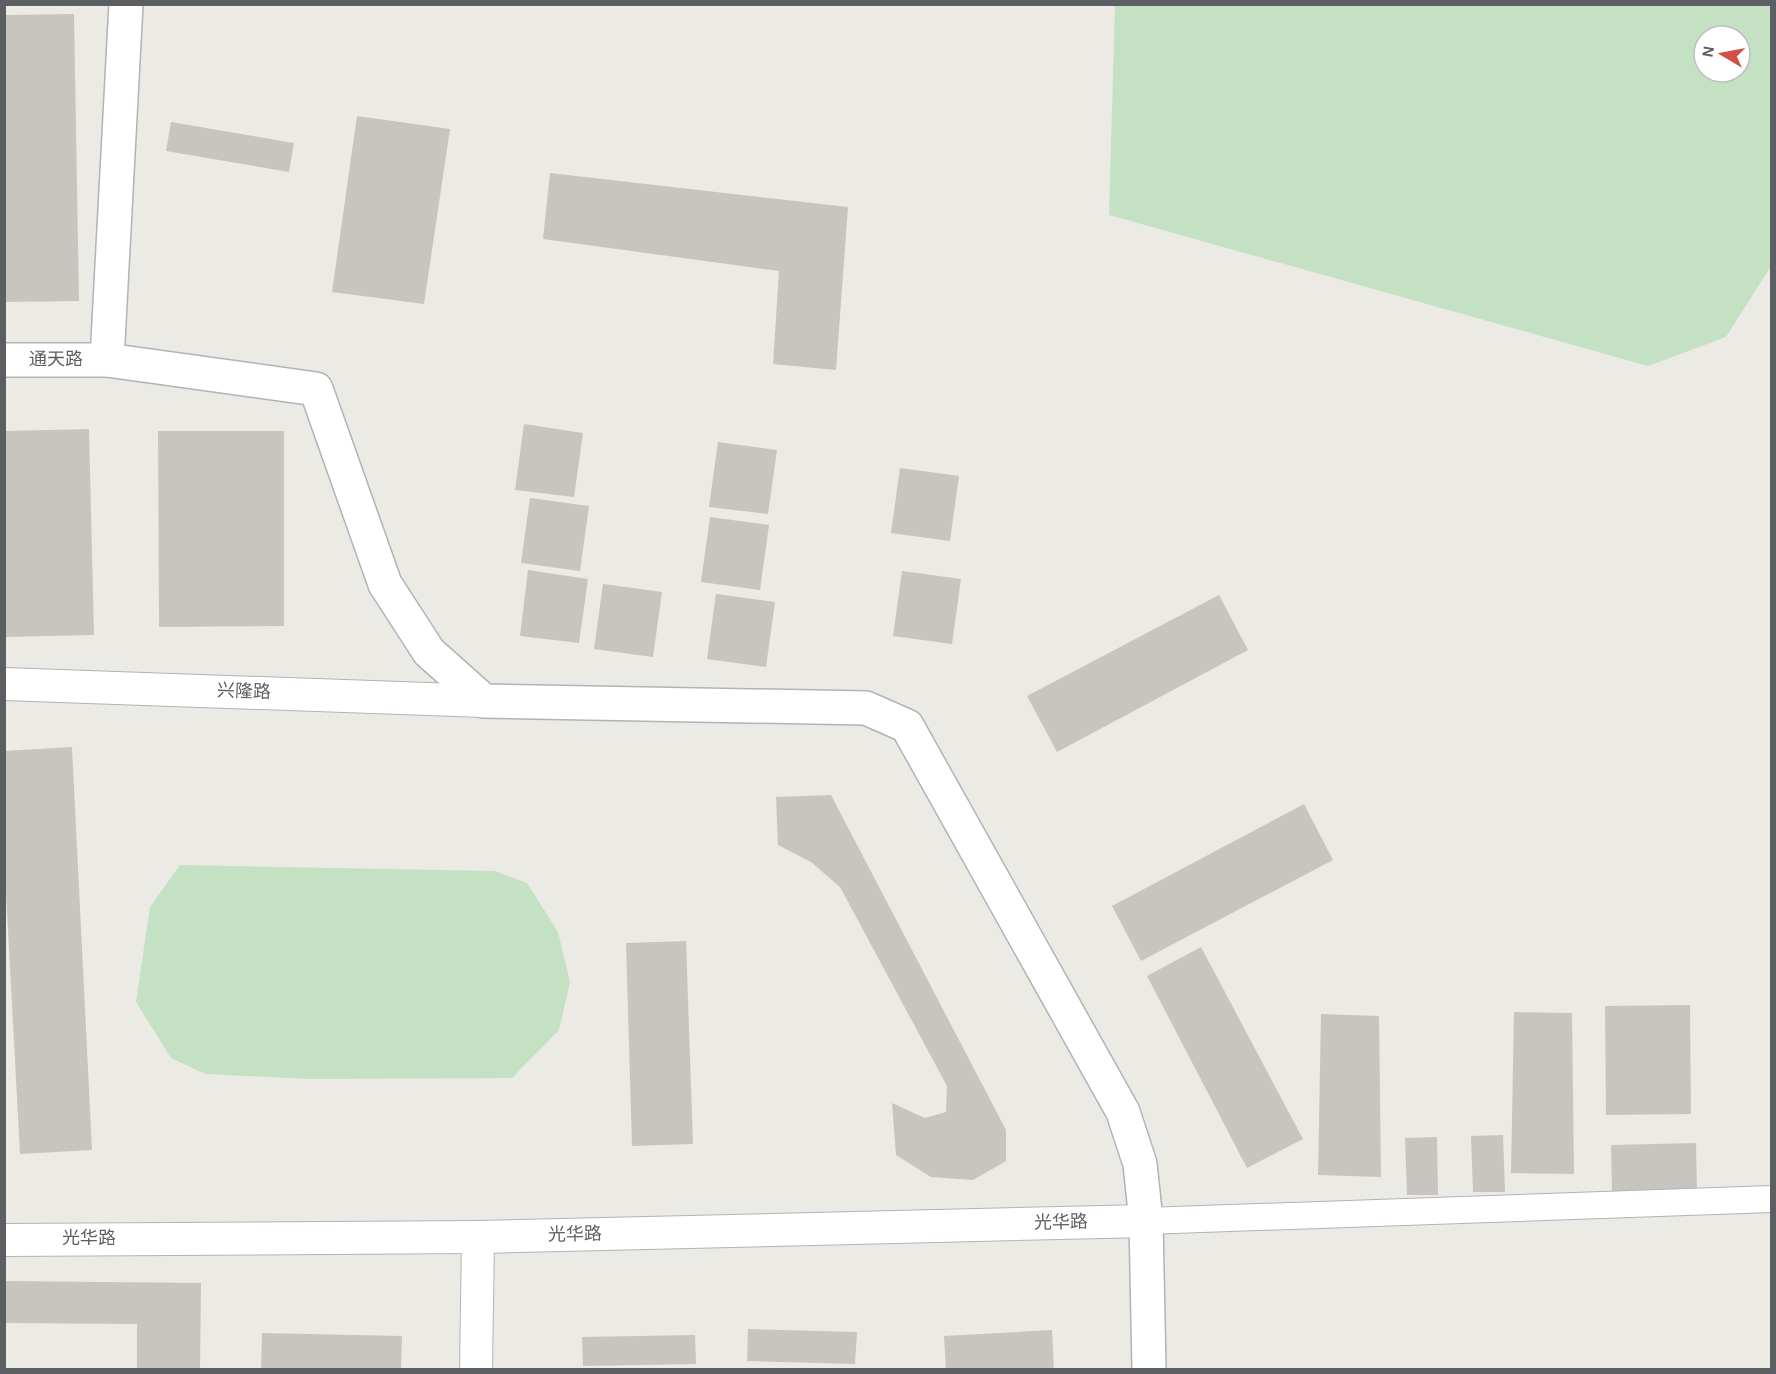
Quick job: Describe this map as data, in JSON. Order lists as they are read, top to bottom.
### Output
{
  "streets": {
    "main road": ["通天路"],
    "street": ["兴隆路", "光华路"]
  },
  "crossings": [
    ["通天路", "兴隆路"]
  ],
  "north": "left"
}
